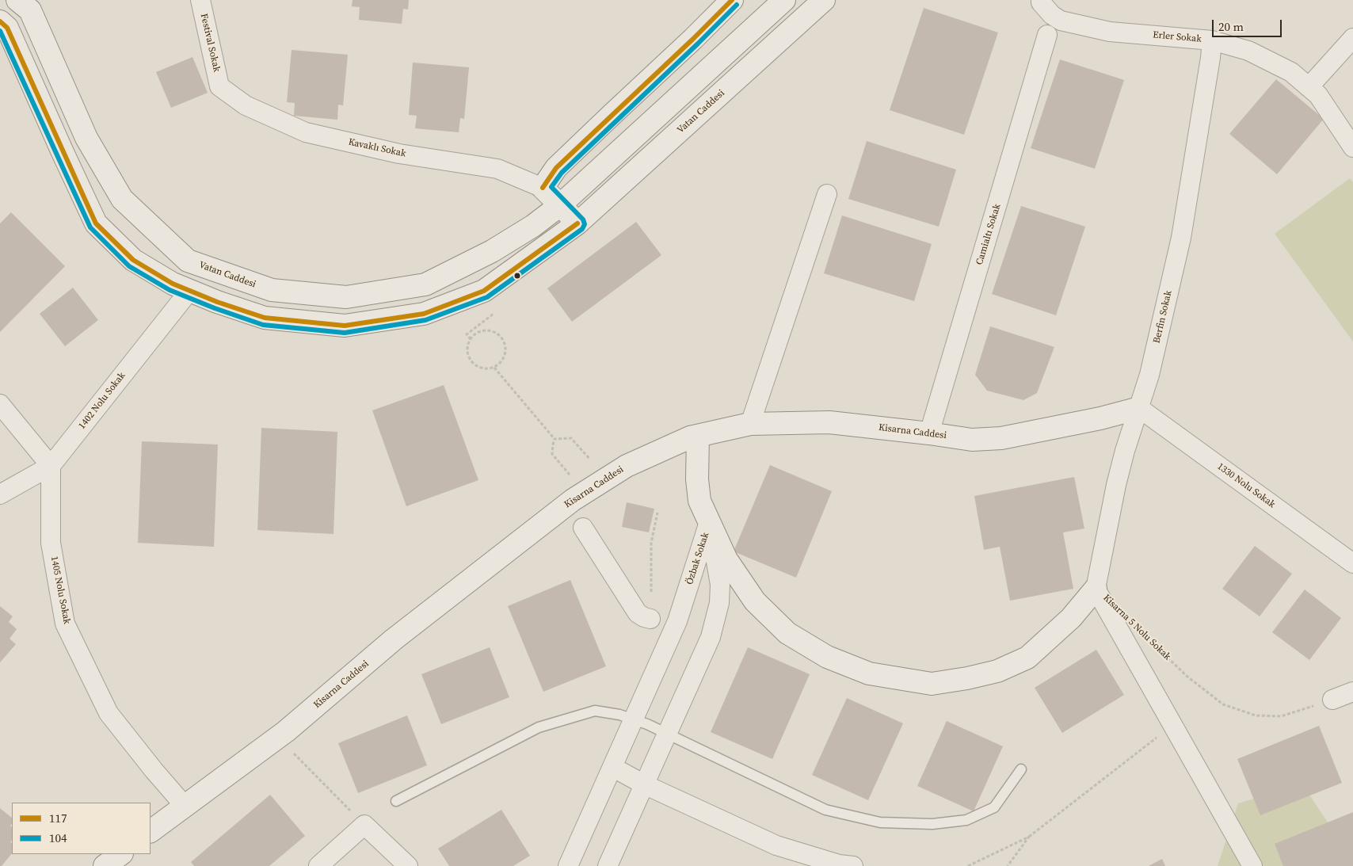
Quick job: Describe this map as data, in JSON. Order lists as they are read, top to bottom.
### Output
{
  "streets": {
    "street": [
      "Erler Sokak",
      "Festival Sokak",
      "Vatan Caddesi",
      "Kavaklı Sokak",
      "Camialtı Sokak",
      "Berfin Sokak",
      "1402 Nolu Sokak",
      "Kisarna Caddesi",
      "1330 Nolu Sokak",
      "Özbak Sokak",
      "1405 Nolu Sokak",
      "Kisarna 5 Nolu Sokak"
    ]
  },
  "crossings": [
    ["Erler Sokak", "Berfin Sokak"],
    ["Festival Sokak", "Kavaklı Sokak"],
    ["Vatan Caddesi", "1402 Nolu Sokak"],
    ["Camialtı Sokak", "Kisarna Caddesi"],
    ["Berfin Sokak", "Kisarna Caddesi"],
    ["Berfin Sokak", "1330 Nolu Sokak"],
    ["Berfin Sokak", "Kisarna 5 Nolu Sokak"],
    ["1402 Nolu Sokak", "1405 Nolu Sokak"],
    ["Kisarna Caddesi", "1330 Nolu Sokak"],
    ["Kisarna Caddesi", "1405 Nolu Sokak"],
    ["Kisarna Caddesi", "Kisarna 5 Nolu Sokak"],
    ["Özbak Sokak", "Kisarna 5 Nolu Sokak"]
  ],
  "lines": ["transit line 117", "transit line 104"],
  "legend": ["117", "104"],
  "scale_bar": "20 m"
}
